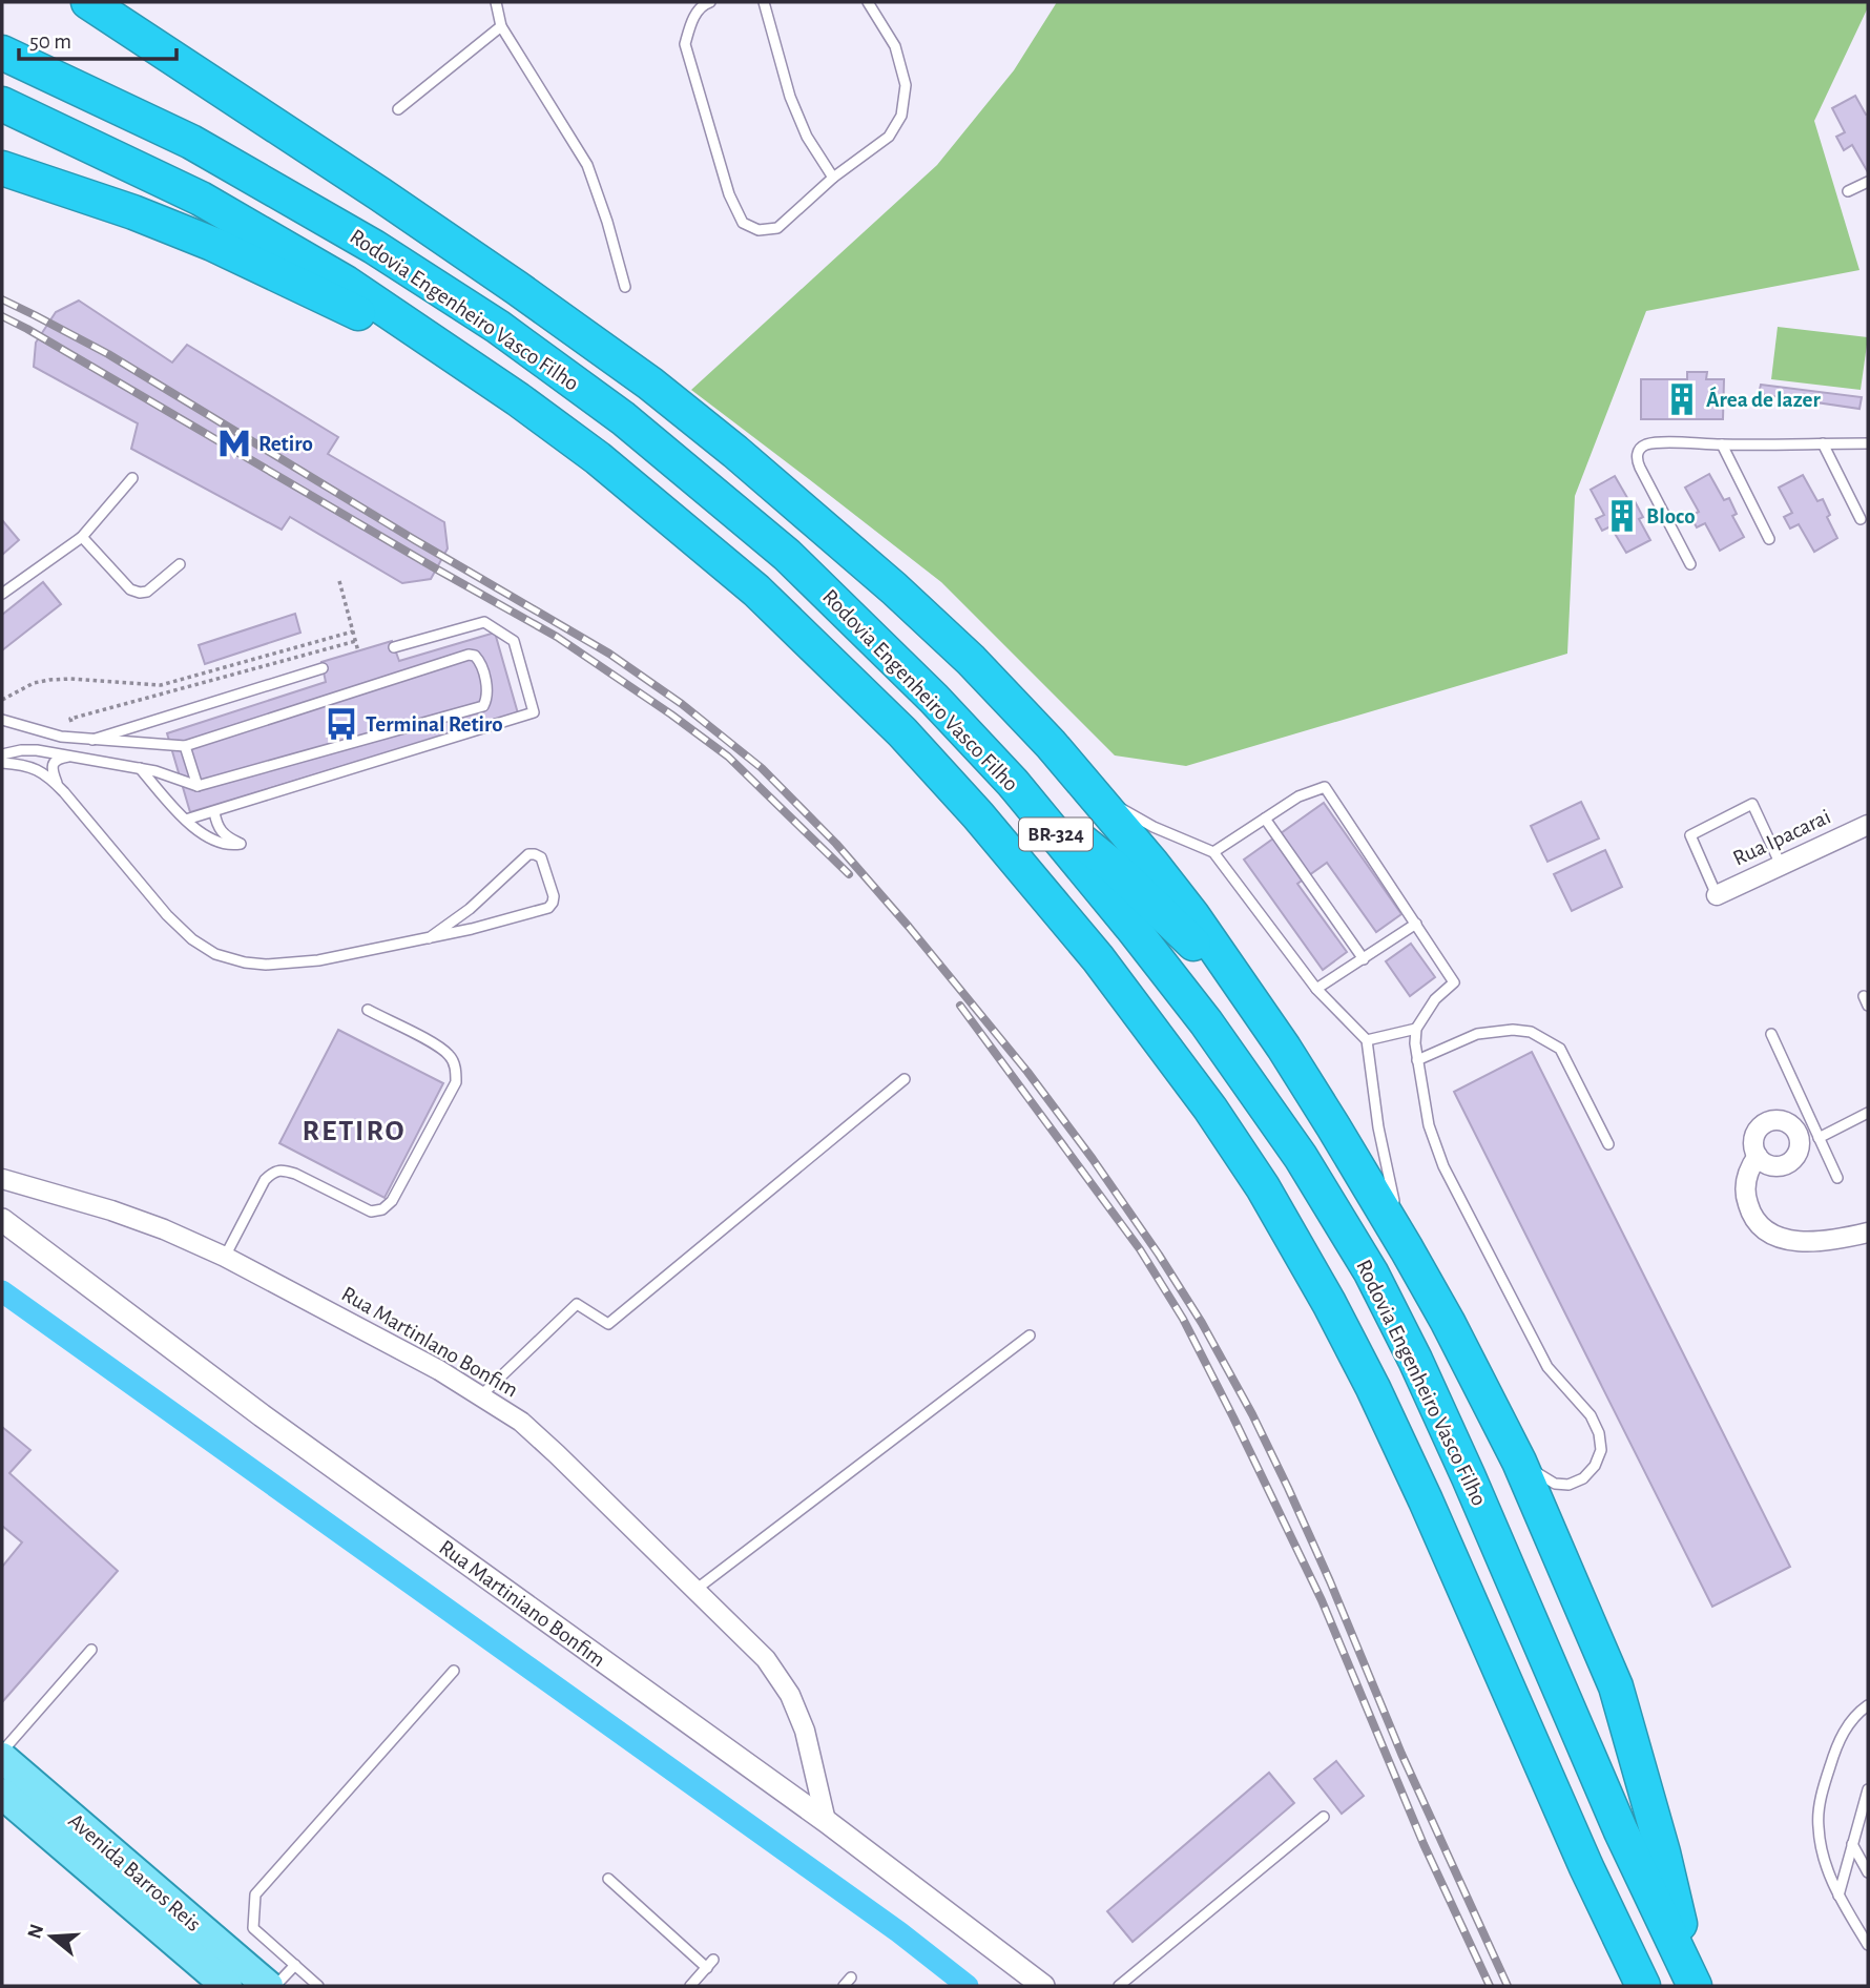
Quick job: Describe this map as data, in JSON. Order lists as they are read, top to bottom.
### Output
{
  "streets": {
    "highway": ["Rodovia Engenheiro Vasco Filho", "BR-324"],
    "main road": ["Avenida Barros Reis"],
    "street": ["Rua Ipacarai", "Rua Martinlano Bonfim", "Rua Martiniano Bonfim"]
  },
  "crossings": [
    ["Rua Martinlano Bonfim", "Rua Martiniano Bonfim"]
  ],
  "districts": ["RETIRO"],
  "places": {
    "building": ["Área de lazer", "Bloco"],
    "metro station": ["Retiro"],
    "bus stop": ["Terminal Retiro"]
  },
  "scale_bar": "50 m",
  "north": "left"
}
